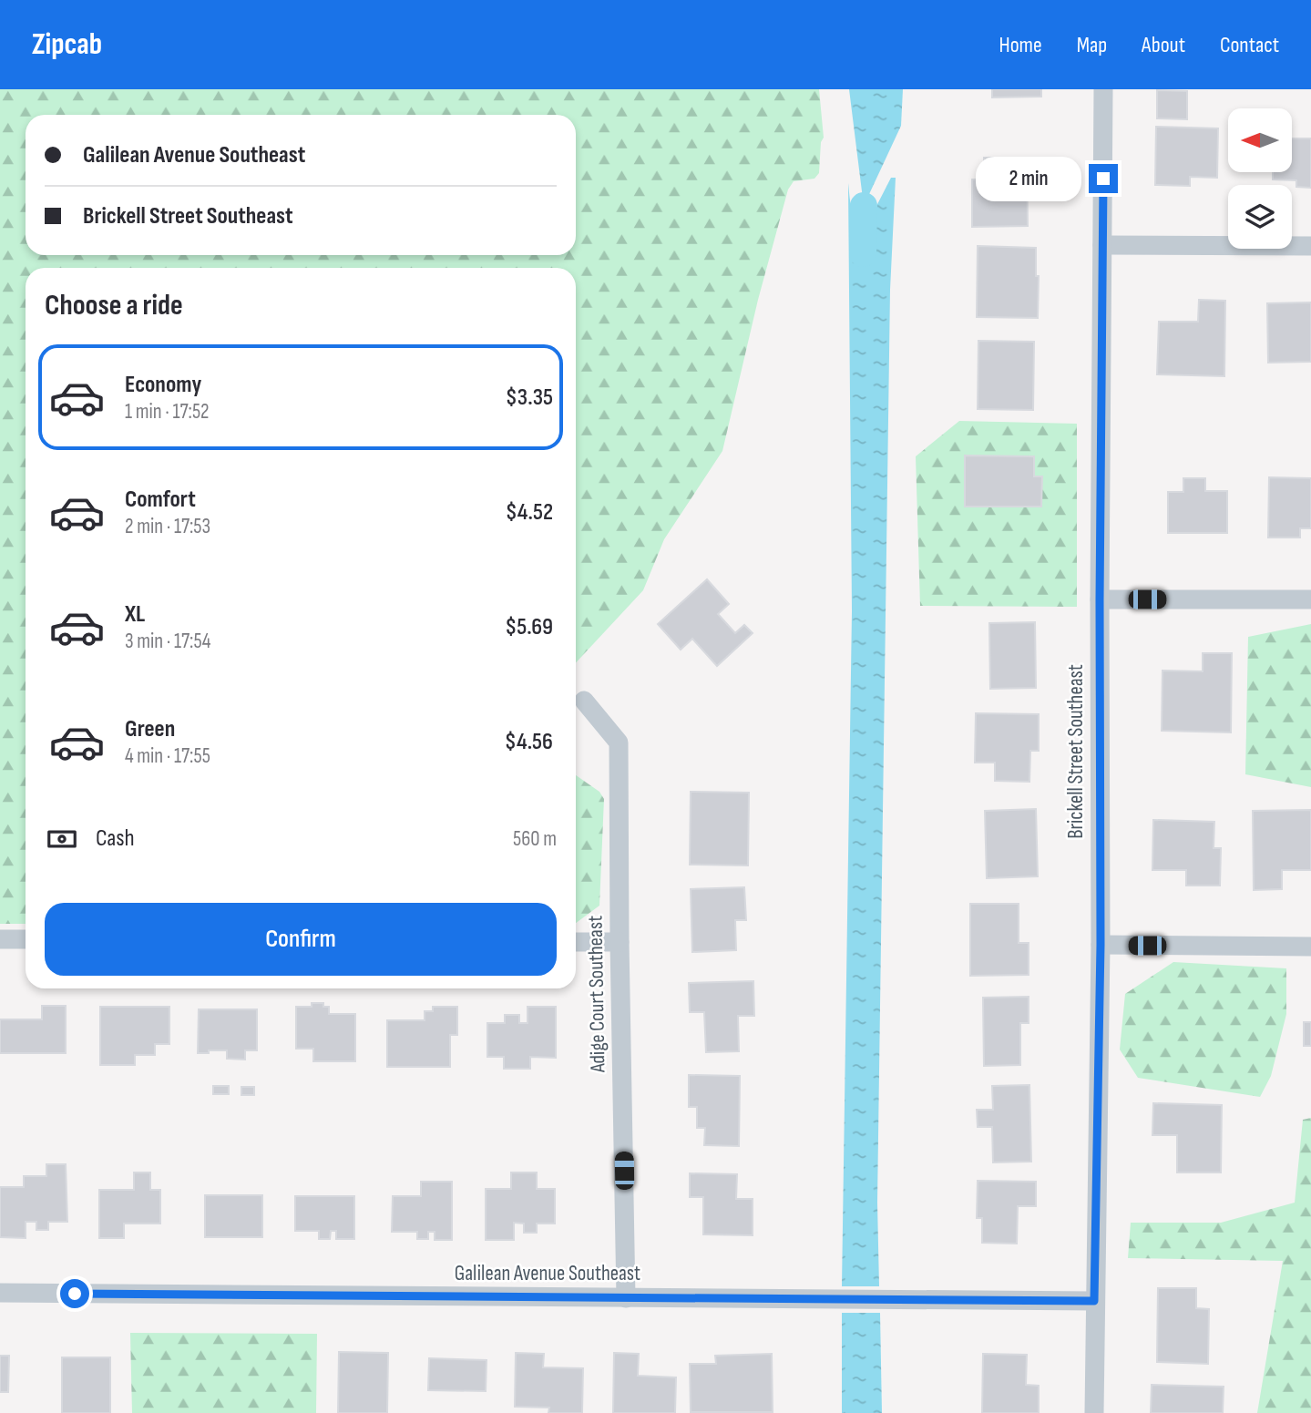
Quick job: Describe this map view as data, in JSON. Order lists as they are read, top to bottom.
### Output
{
  "streets": {
    "street": ["Brickell Street Southeast", "Adige Court Southeast", "Galilean Avenue Southeast"]
  },
  "crossings": [
    ["Brickell Street Southeast", "Galilean Avenue Southeast"],
    ["Adige Court Southeast", "Galilean Avenue Southeast"]
  ],
  "north": "left",
  "page": {
    "header": "Zipcab",
    "nav": [
      "Home",
      "Map",
      "About",
      "Contact"
    ],
    "banner": ["Galilean Avenue Southeast", "Brickell Street Southeast"],
    "bubble": "2 min",
    "heading": "Choose a ride",
    "list": [
      {
        "name": "Economy",
        "note": "1 min · 17:52",
        "value": "$3.35"
      },
      {
        "name": "Comfort",
        "note": "2 min · 17:53",
        "value": "$4.52"
      },
      {
        "name": "XL",
        "note": "3 min · 17:54",
        "value": "$5.69"
      },
      {
        "name": "Green",
        "note": "4 min · 17:55",
        "value": "$4.56"
      }
    ],
    "pay": ["Cash", "560 m"],
    "buttons": "Confirm"
  }
}
